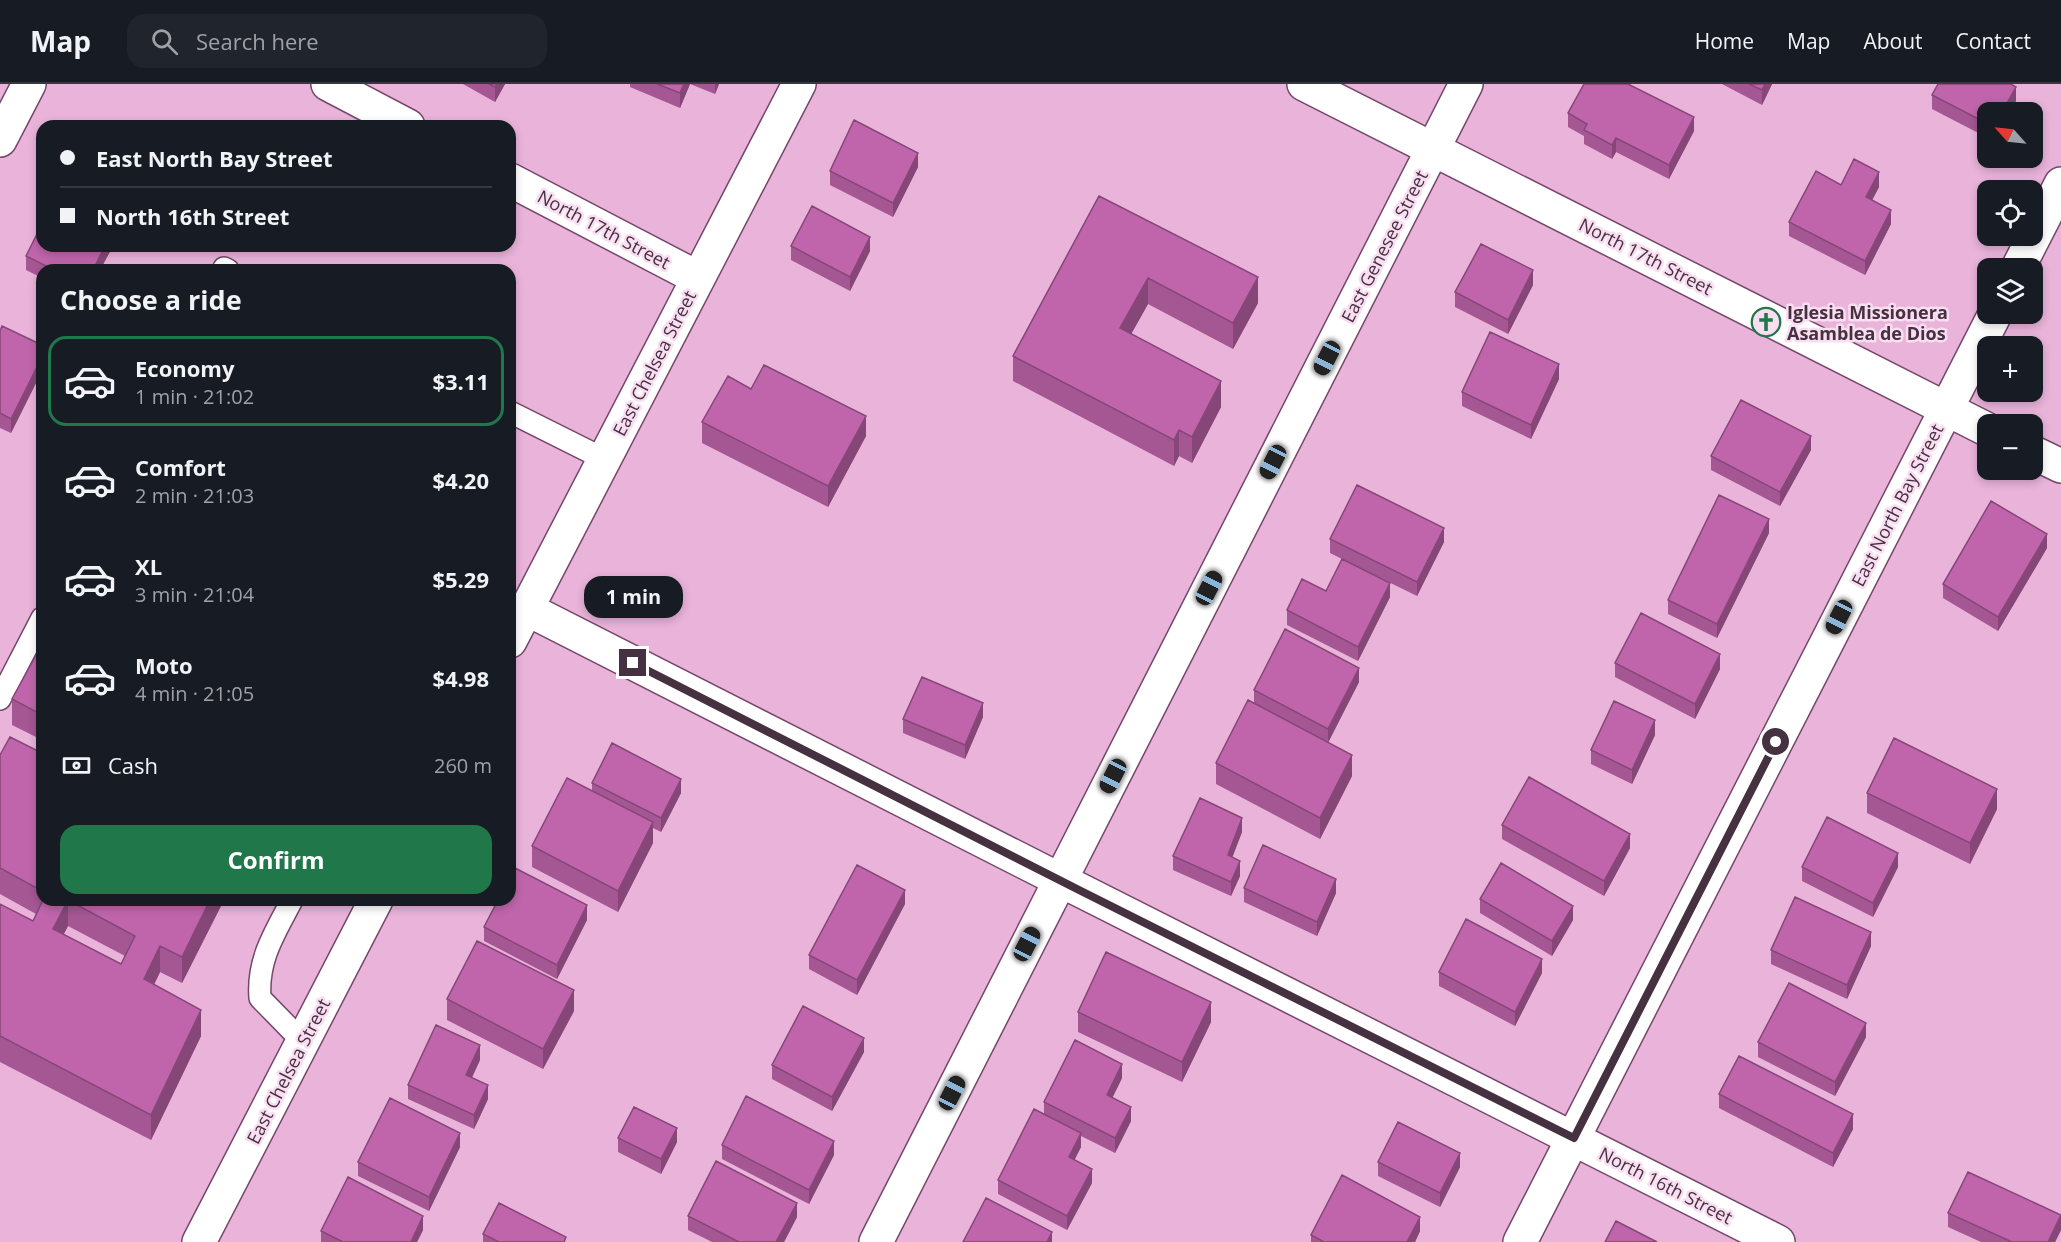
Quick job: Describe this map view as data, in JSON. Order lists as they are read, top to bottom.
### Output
{
  "streets": {
    "street": [
      "North 17th Street",
      "East Genesee Street",
      "East Chelsea Street",
      "East North Bay Street",
      "North 16th Street"
    ]
  },
  "crossings": [
    ["North 17th Street", "East Genesee Street"],
    ["North 17th Street", "East Chelsea Street"],
    ["North 17th Street", "East North Bay Street"],
    ["East Genesee Street", "North 16th Street"],
    ["East Chelsea Street", "North 16th Street"],
    ["East North Bay Street", "North 16th Street"]
  ],
  "places": {
    "church": ["Iglesia Missionera Asamblea de Dios"]
  },
  "north": "top left",
  "page": {
    "header": "Map",
    "search": "Search here",
    "nav": [
      "Home",
      "Map",
      "About",
      "Contact"
    ],
    "map_buttons": ["+", "−"],
    "banner": ["East North Bay Street", "North 16th Street"],
    "heading": "Choose a ride",
    "list": [
      {
        "name": "Economy",
        "note": "1 min · 21:02",
        "value": "$3.11"
      },
      {
        "name": "Comfort",
        "note": "2 min · 21:03",
        "value": "$4.20"
      },
      {
        "name": "XL",
        "note": "3 min · 21:04",
        "value": "$5.29"
      },
      {
        "name": "Moto",
        "note": "4 min · 21:05",
        "value": "$4.98"
      }
    ],
    "bubble": "1 min",
    "pay": ["Cash", "260 m"],
    "buttons": "Confirm"
  }
}
